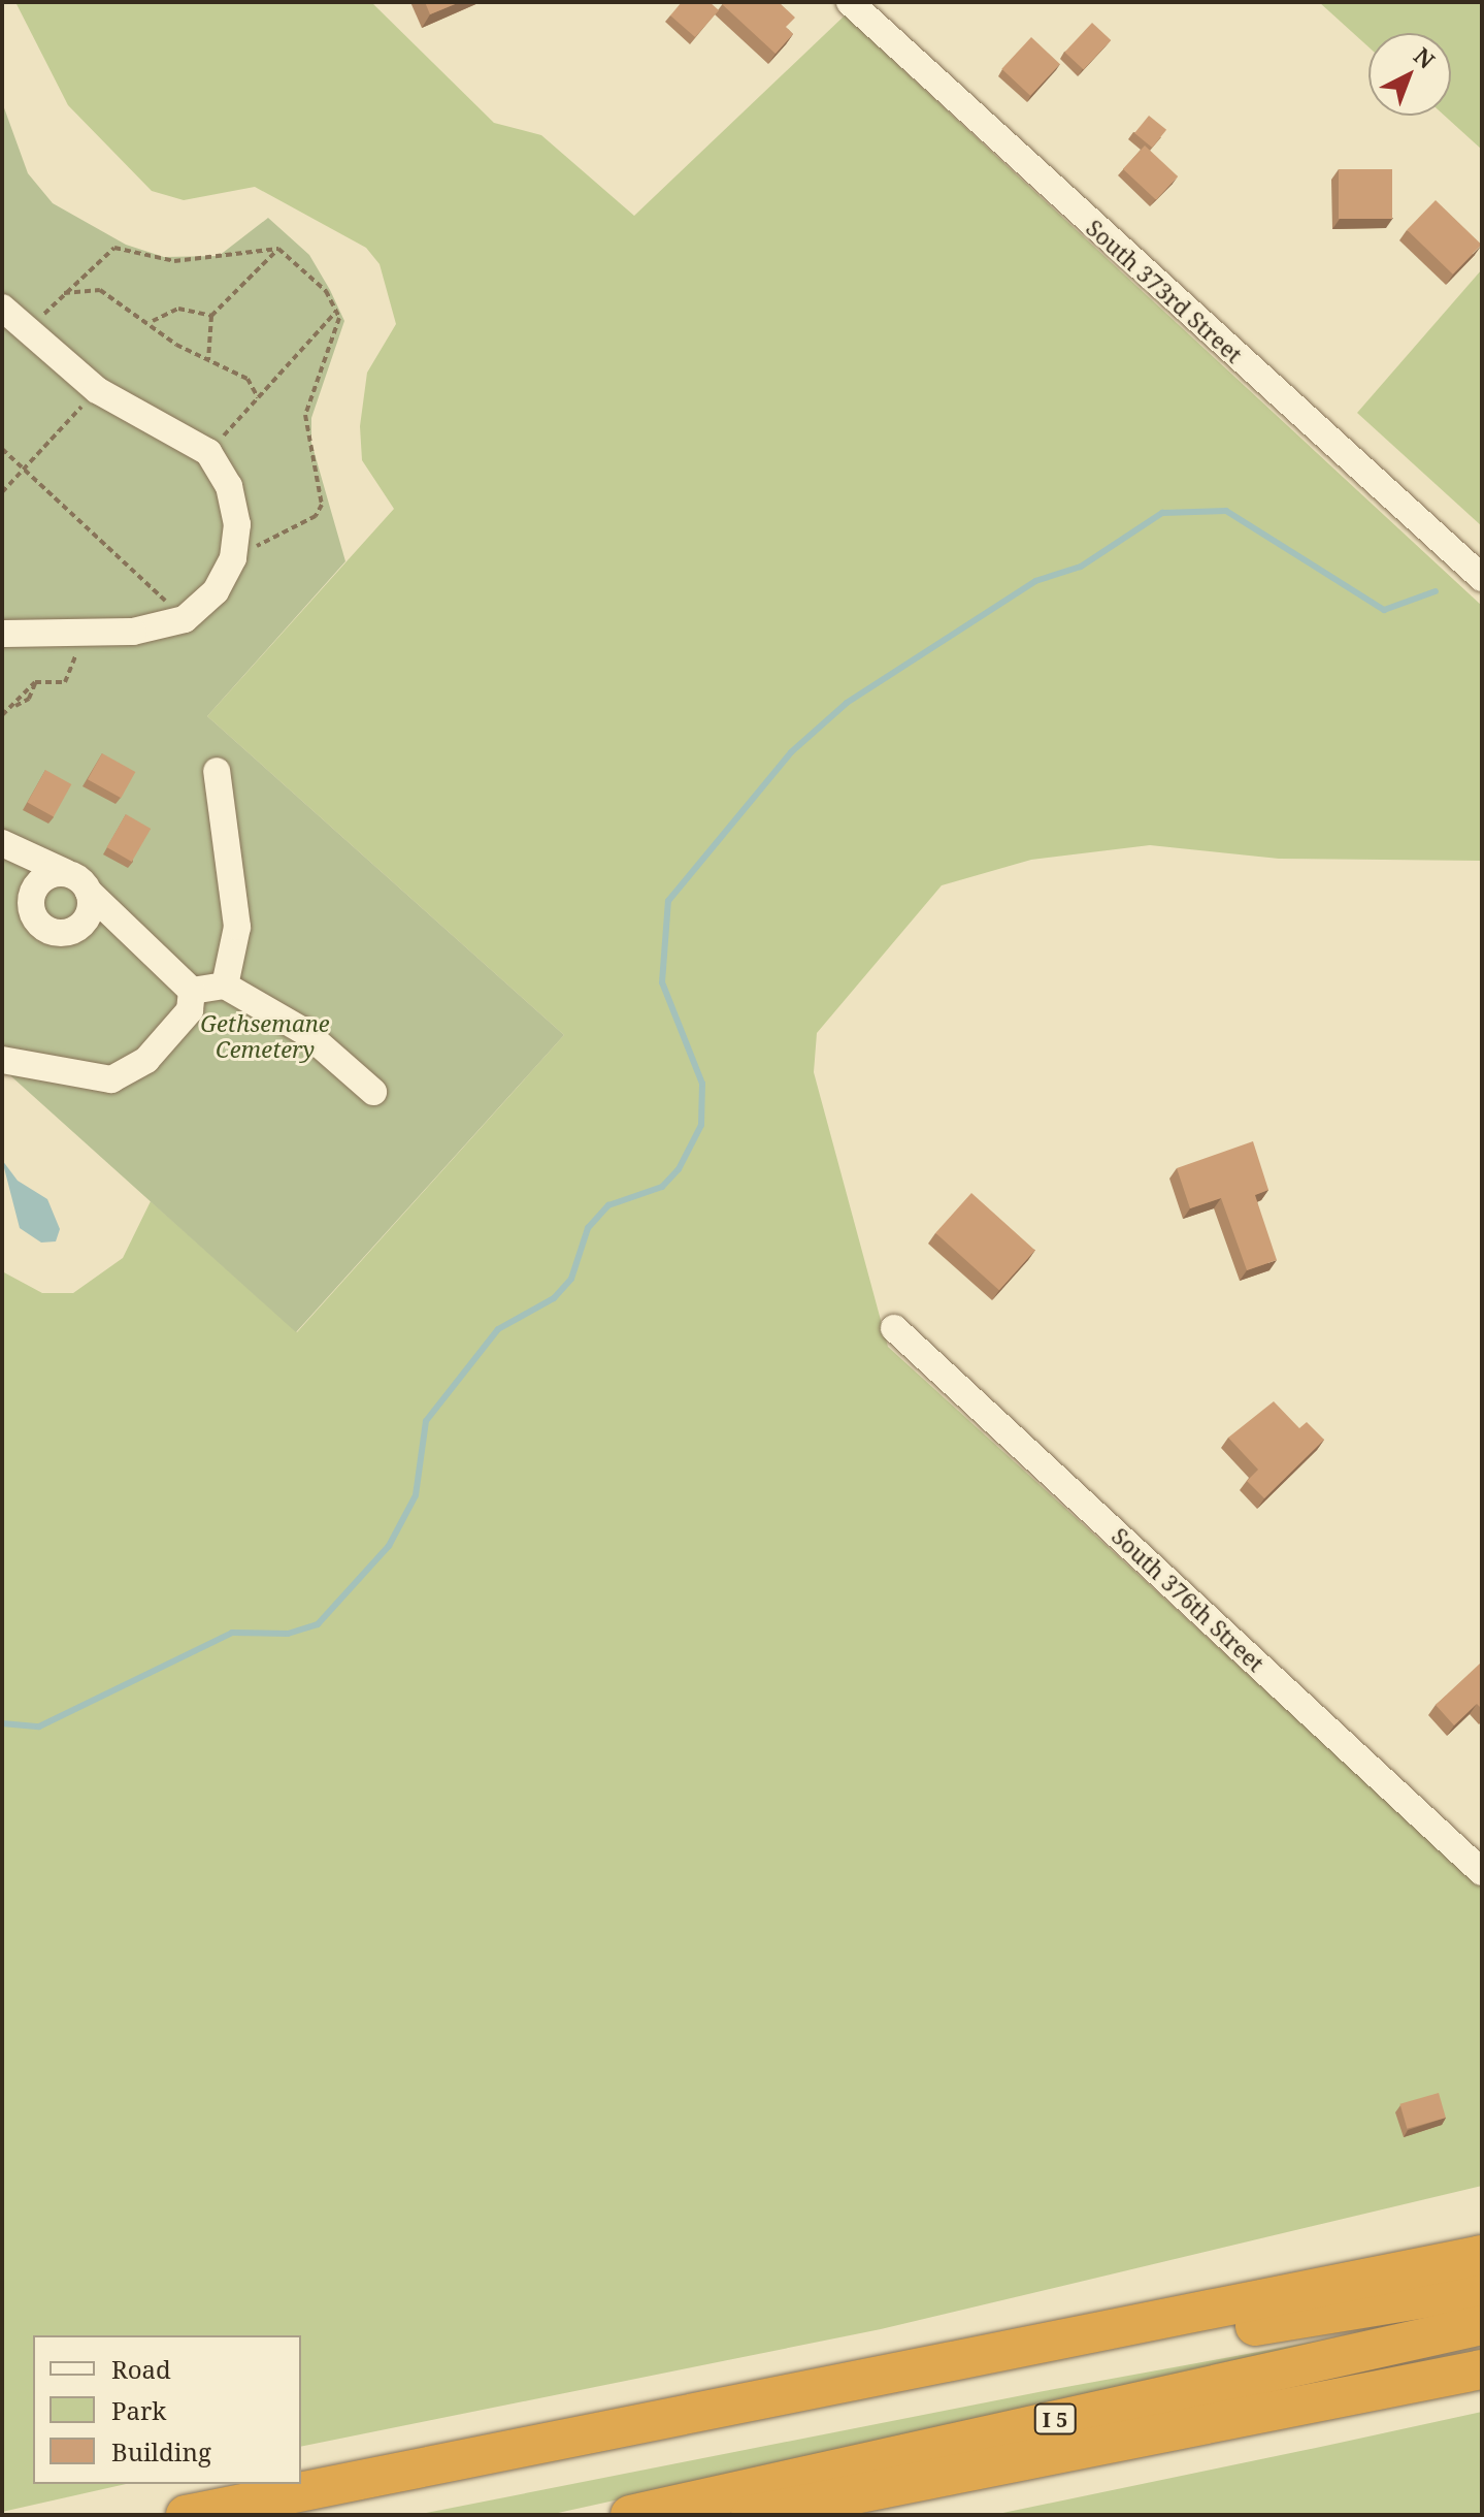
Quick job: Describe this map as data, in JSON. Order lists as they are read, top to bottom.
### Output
{
  "streets": {
    "highway": ["I 5"],
    "street": ["South 373rd Street", "South 376th Street"]
  },
  "parks": ["Gethsemane Cemetery"],
  "legend": ["Road", "Park", "Building"],
  "north": "top right"
}
